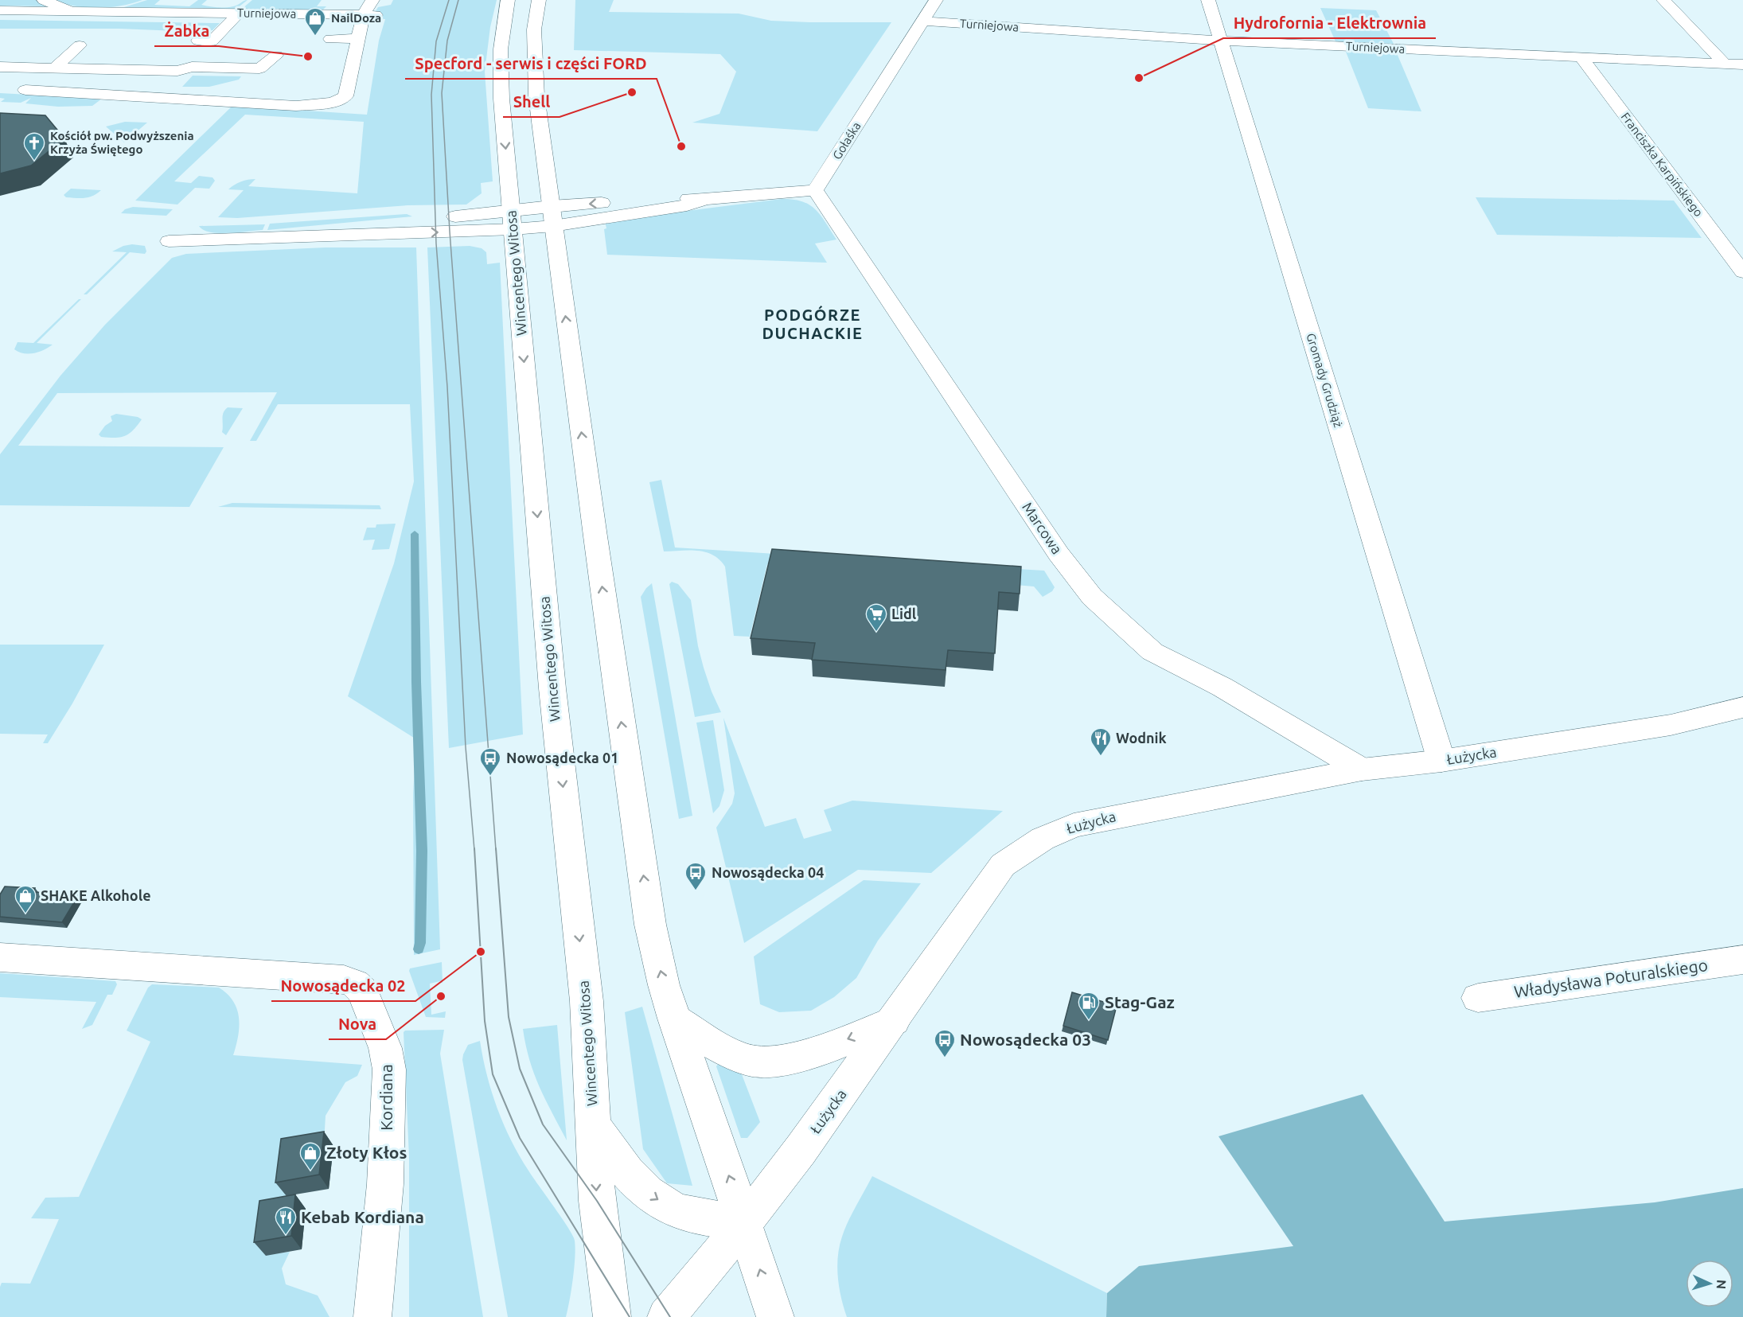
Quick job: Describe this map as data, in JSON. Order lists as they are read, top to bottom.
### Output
{
  "streets": {
    "street": [
      "Turniejowa",
      "Gołaśka",
      "Franciszka Karpińskiego",
      "Wincentego Witosa",
      "Gromady Grudziąż",
      "Marcowa",
      "Łużycka",
      "Władysława Poturalskiego",
      "Kordiana"
    ]
  },
  "crossings": [
    ["Turniejowa", "Gołaśka"],
    ["Turniejowa", "Franciszka Karpińskiego"],
    ["Turniejowa", "Gromady Grudziąż"],
    ["Gołaśka", "Marcowa"],
    ["Gromady Grudziąż", "Łużycka"],
    ["Marcowa", "Łużycka"]
  ],
  "districts": ["PODGÓRZE DUCHACKIE"],
  "places": {
    "shop": ["NailDoza", "SHAKE Alkohole", "Złoty Kłos"],
    "other": [
      "Żabka",
      "Hydrofornia - Elektrownia",
      "Shell",
      "Specford - serwis i części FORD",
      "Nowosądecka 02",
      "Nova"
    ],
    "church": ["Kościół pw. Podwyższenia Krzyża Świętego"],
    "supermarket": ["Lidl"],
    "restaurant": ["Wodnik", "Kebab Kordiana"],
    "bus stop": ["Nowosądecka 01", "Nowosądecka 04", "Nowosądecka 03"],
    "fuel station": ["Stag-Gaz"]
  },
  "north": "right"
}
